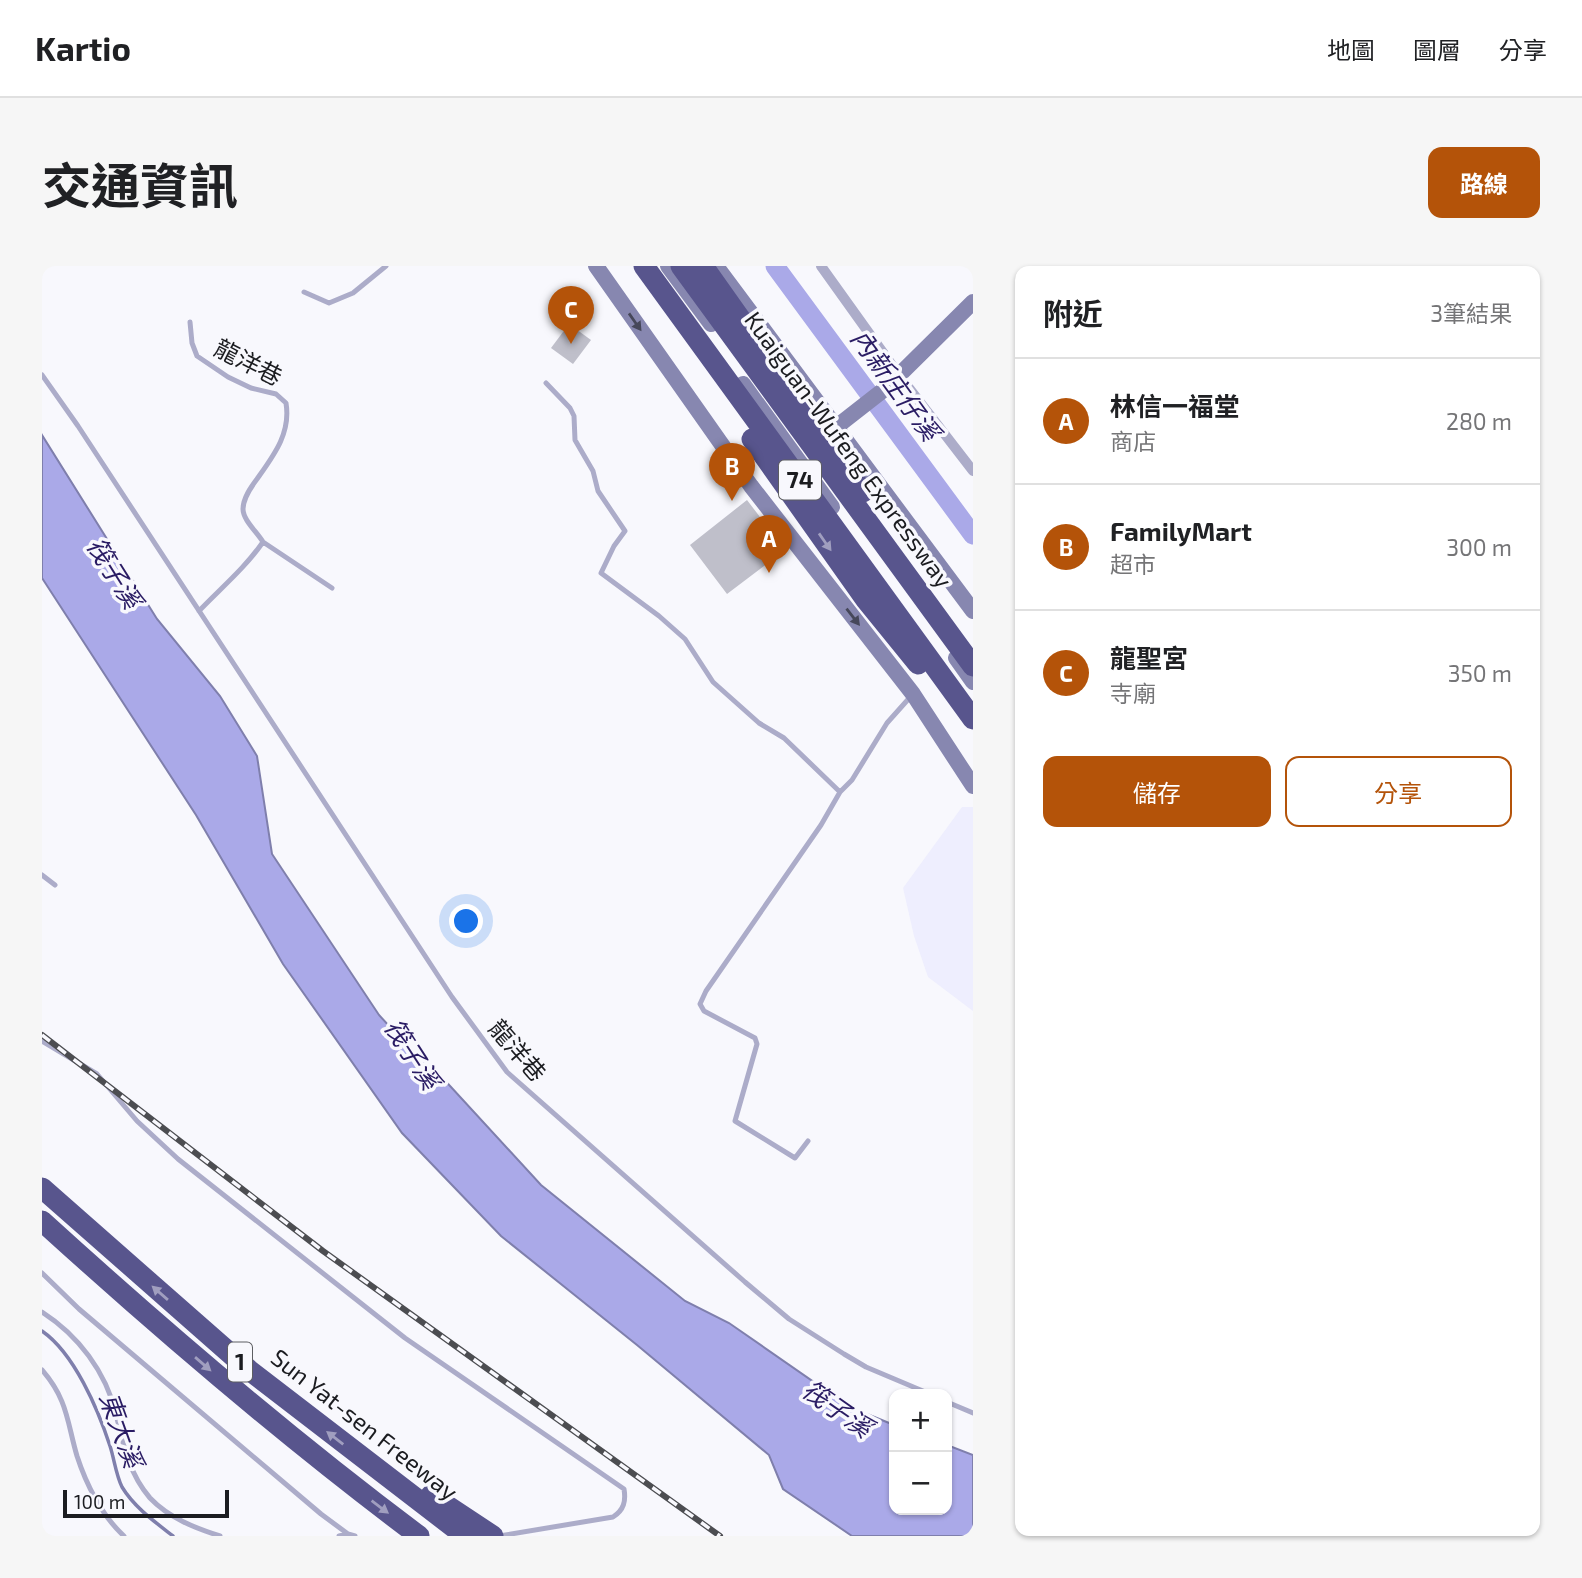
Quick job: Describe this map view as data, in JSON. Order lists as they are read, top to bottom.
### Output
{
  "streets": {
    "highway": [
      "Kuaiguan-Wufeng Expressway",
      "74",
      "1",
      "Sun Yat-sen Freeway"
    ],
    "lane": ["龍洋巷"]
  },
  "water": ["內新庄仔溪", "筏子溪", "東大溪"],
  "scale_bar": "100 m",
  "page": {
    "header": "Kartio",
    "nav": ["地圖", "圖層", "分享"],
    "title": "交通資訊",
    "buttons": [
      "路線",
      ["儲存", "分享"]
    ],
    "heading": ["附近", "3筆結果"],
    "pins": ["C", "B", "A"],
    "list": [
      {
        "mark": "A",
        "name": "林信一福堂",
        "note": "商店",
        "value": "280 m"
      },
      {
        "mark": "B",
        "name": "FamilyMart",
        "note": "超市",
        "value": "300 m"
      },
      {
        "mark": "C",
        "name": "龍聖宮",
        "note": "寺廟",
        "value": "350 m"
      }
    ],
    "map_buttons": ["+", "−"],
    "scale": "100 m"
  }
}
